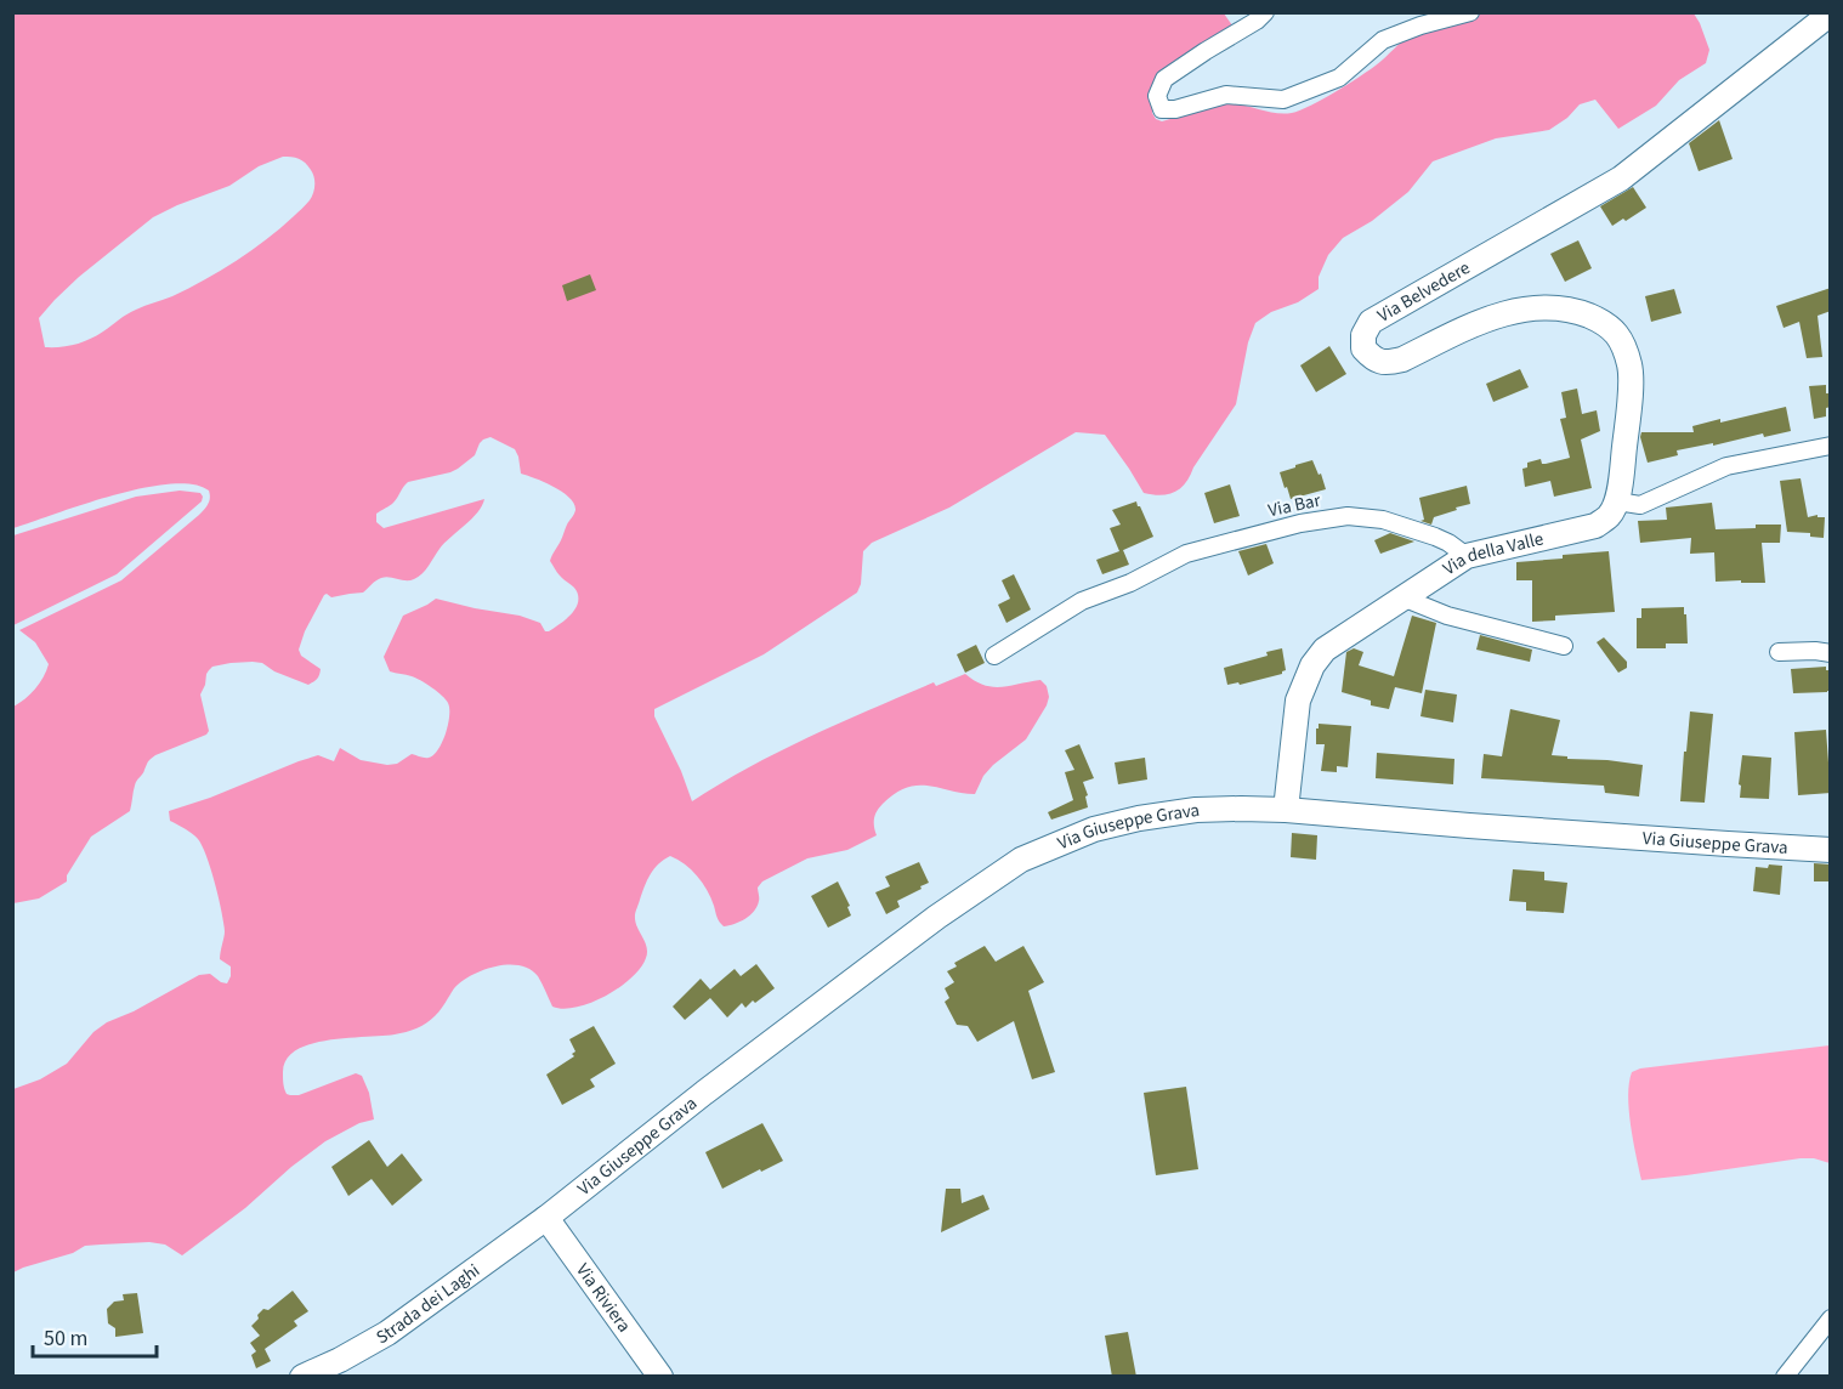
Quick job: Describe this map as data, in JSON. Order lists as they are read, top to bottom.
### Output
{
  "streets": {
    "street": [
      "Via Belvedere",
      "Via Bar",
      "Via della Valle",
      "Via Giuseppe Grava",
      "Via Riviera",
      "Strada dei Laghi"
    ]
  },
  "crossings": [
    ["Via Belvedere", "Via della Valle"],
    ["Via Bar", "Via della Valle"],
    ["Via della Valle", "Via Giuseppe Grava"],
    ["Via Giuseppe Grava", "Via Riviera"],
    ["Via Giuseppe Grava", "Strada dei Laghi"],
    ["Via Riviera", "Strada dei Laghi"]
  ],
  "scale_bar": "50 m"
}
